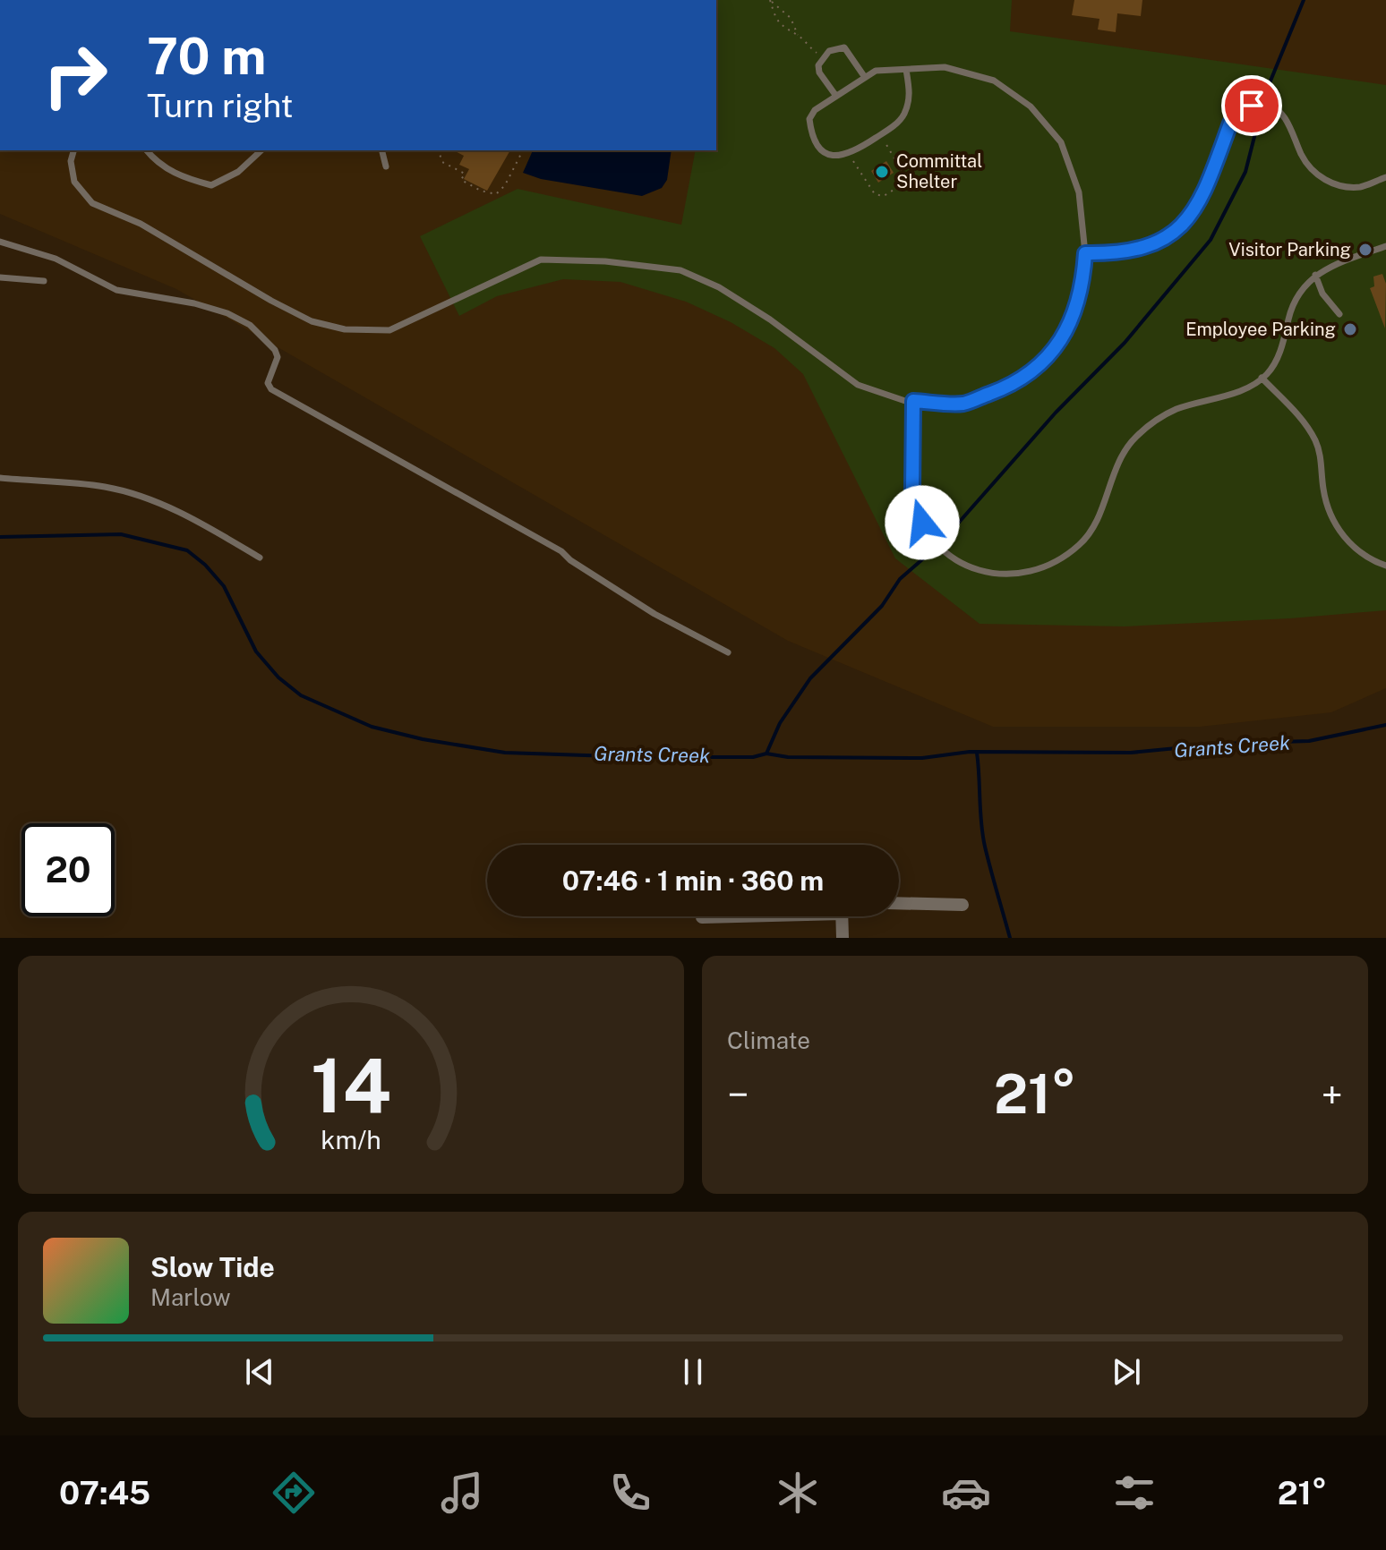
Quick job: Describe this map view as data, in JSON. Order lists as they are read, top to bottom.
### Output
{
  "water": ["Grants Creek"],
  "places": ["Committal Shelter", "Visitor Parking", "Employee Parking"],
  "page": {
    "turn": ["70 m", "Turn right"],
    "limit": "20",
    "trip": "07:46 · 1 min · 360 m",
    "tile": "Climate",
    "heat": ["−", "21°", "+"],
    "song": ["Slow Tide", "Marlow"],
    "tabs": ["07:45", "21°"],
    "gauge": ["14", "km/h"]
  }
}
